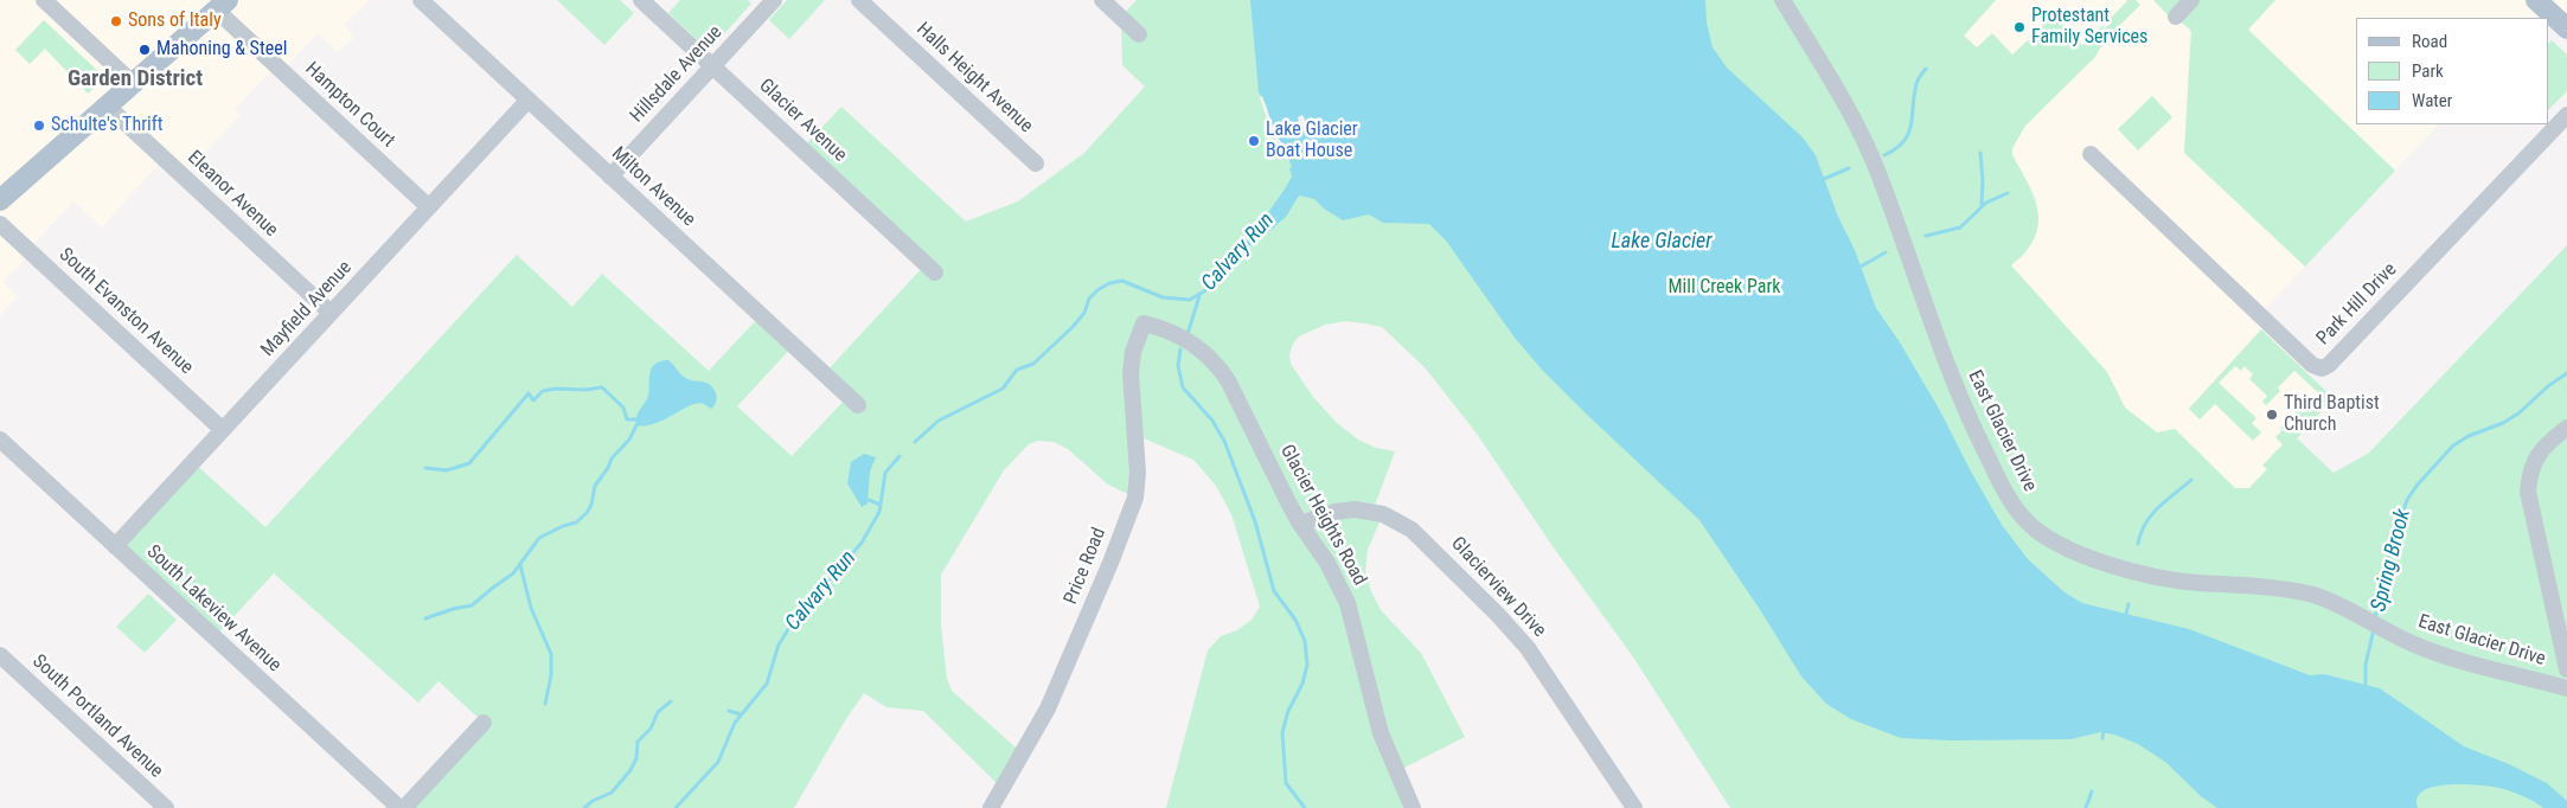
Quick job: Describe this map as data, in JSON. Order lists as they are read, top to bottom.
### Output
{
  "streets": {
    "street": [
      "Hillsdale Avenue",
      "Halls Height Avenue",
      "Hampton Court",
      "Glacier Avenue",
      "Milton Avenue",
      "Eleanor Avenue",
      "Park Hill Drive",
      "Mayfield Avenue",
      "South Evanston Avenue",
      "East Glacier Drive",
      "Glacier Heights Road",
      "Price Road",
      "Glacierview Drive",
      "South Lakeview Avenue",
      "South Portland Avenue"
    ]
  },
  "crossings": [
    ["Hillsdale Avenue", "Glacier Avenue"],
    ["Hillsdale Avenue", "Milton Avenue"],
    ["Hampton Court", "Mayfield Avenue"],
    ["Milton Avenue", "Mayfield Avenue"],
    ["Eleanor Avenue", "Mayfield Avenue"],
    ["Mayfield Avenue", "South Evanston Avenue"],
    ["Mayfield Avenue", "South Lakeview Avenue"],
    ["Glacier Heights Road", "Price Road"],
    ["Glacier Heights Road", "Glacierview Drive"]
  ],
  "districts": ["Garden District"],
  "water": ["Lake Glacier", "Calvary Run", "Spring Brook"],
  "parks": ["Mill Creek Park"],
  "places": [
    "Sons of Italy",
    "Protestant Family Services",
    "Mahoning & Steel",
    "Schulte's Thrift",
    "Lake Glacier Boat House",
    "Third Baptist Church"
  ],
  "legend": ["Road", "Park", "Water"]
}
